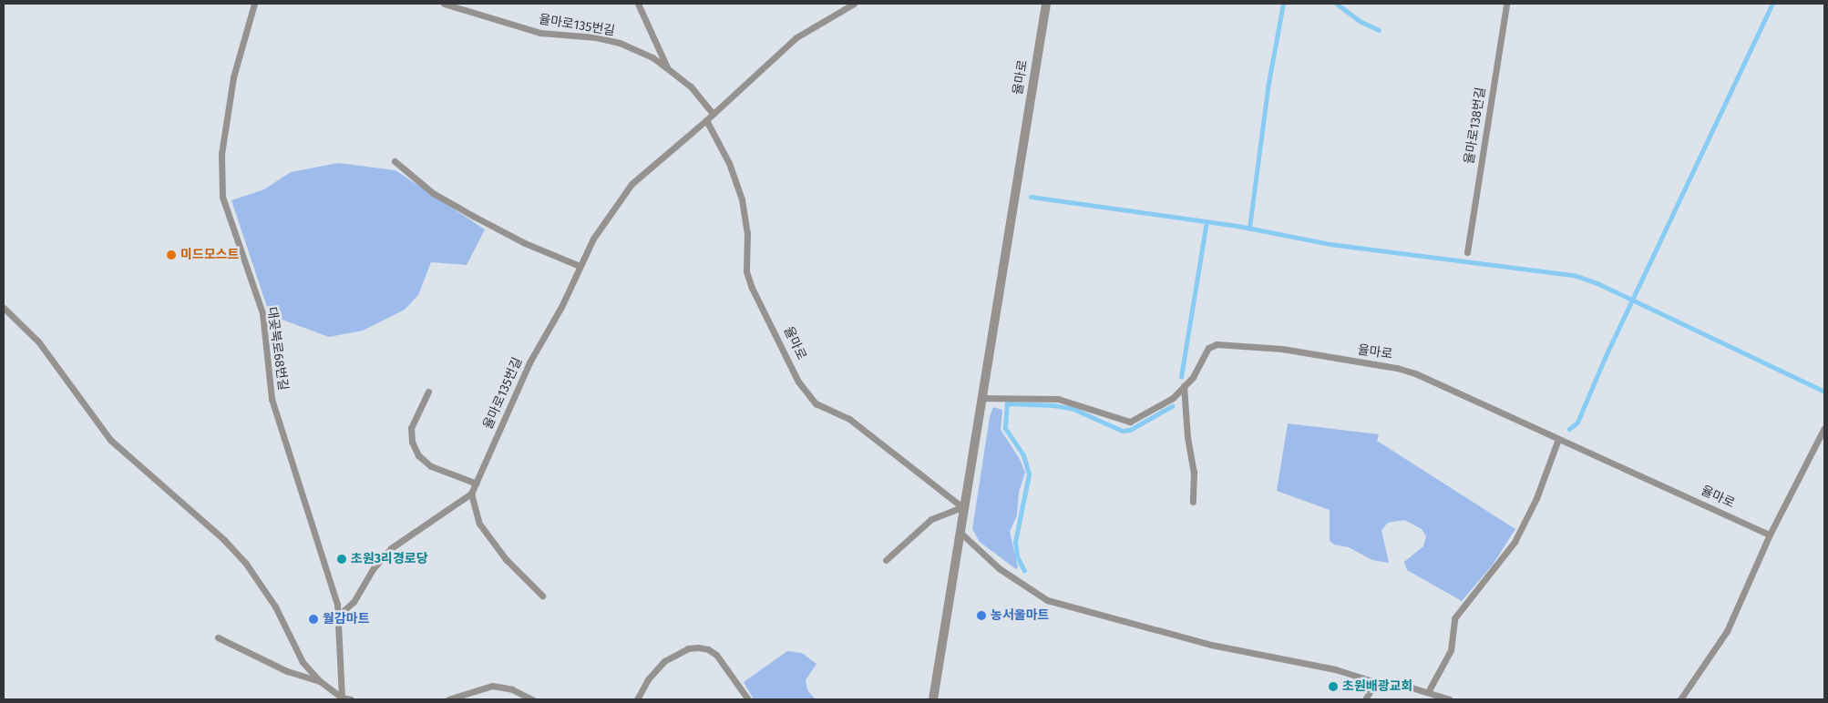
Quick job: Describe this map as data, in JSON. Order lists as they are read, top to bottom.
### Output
{
  "streets": {
    "street": ["율마로"],
    "lane": ["율마로135번길", "율마로138번길", "대곶북로68번길"]
  },
  "crossings": [
    ["율마로135번길", "율마로"]
  ],
  "places": [
    "미드모스트",
    "초원3리경로당",
    "농서울마트",
    "월감마트",
    "초원배광교회"
  ]
}
